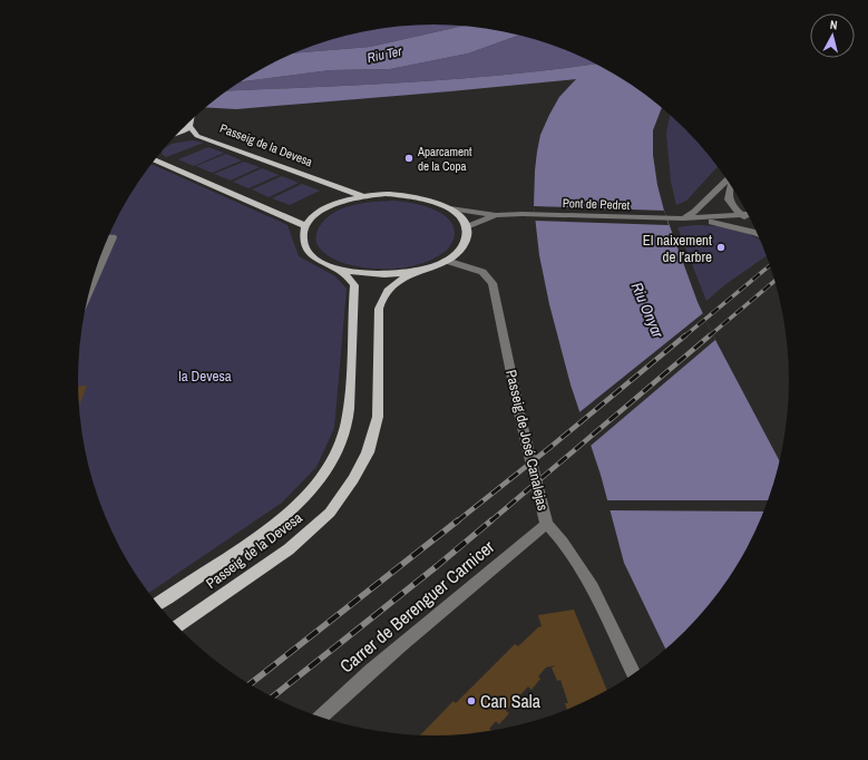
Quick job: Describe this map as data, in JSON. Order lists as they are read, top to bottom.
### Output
{
  "streets": {
    "main road": ["Passeig de la Devesa"],
    "street": ["Pont de Pedret", "Passeig de José Canalejas", "Carrer de Berenguer Carnicer"]
  },
  "crossings": [
    ["Passeig de José Canalejas", "Carrer de Berenguer Carnicer"]
  ],
  "water": ["Riu Ter", "Riu Onyar"],
  "parks": ["la Devesa"],
  "places": ["Aparcament de la Copa", "El naixement de l’arbre", "Can Sala"],
  "north": "top"
}
